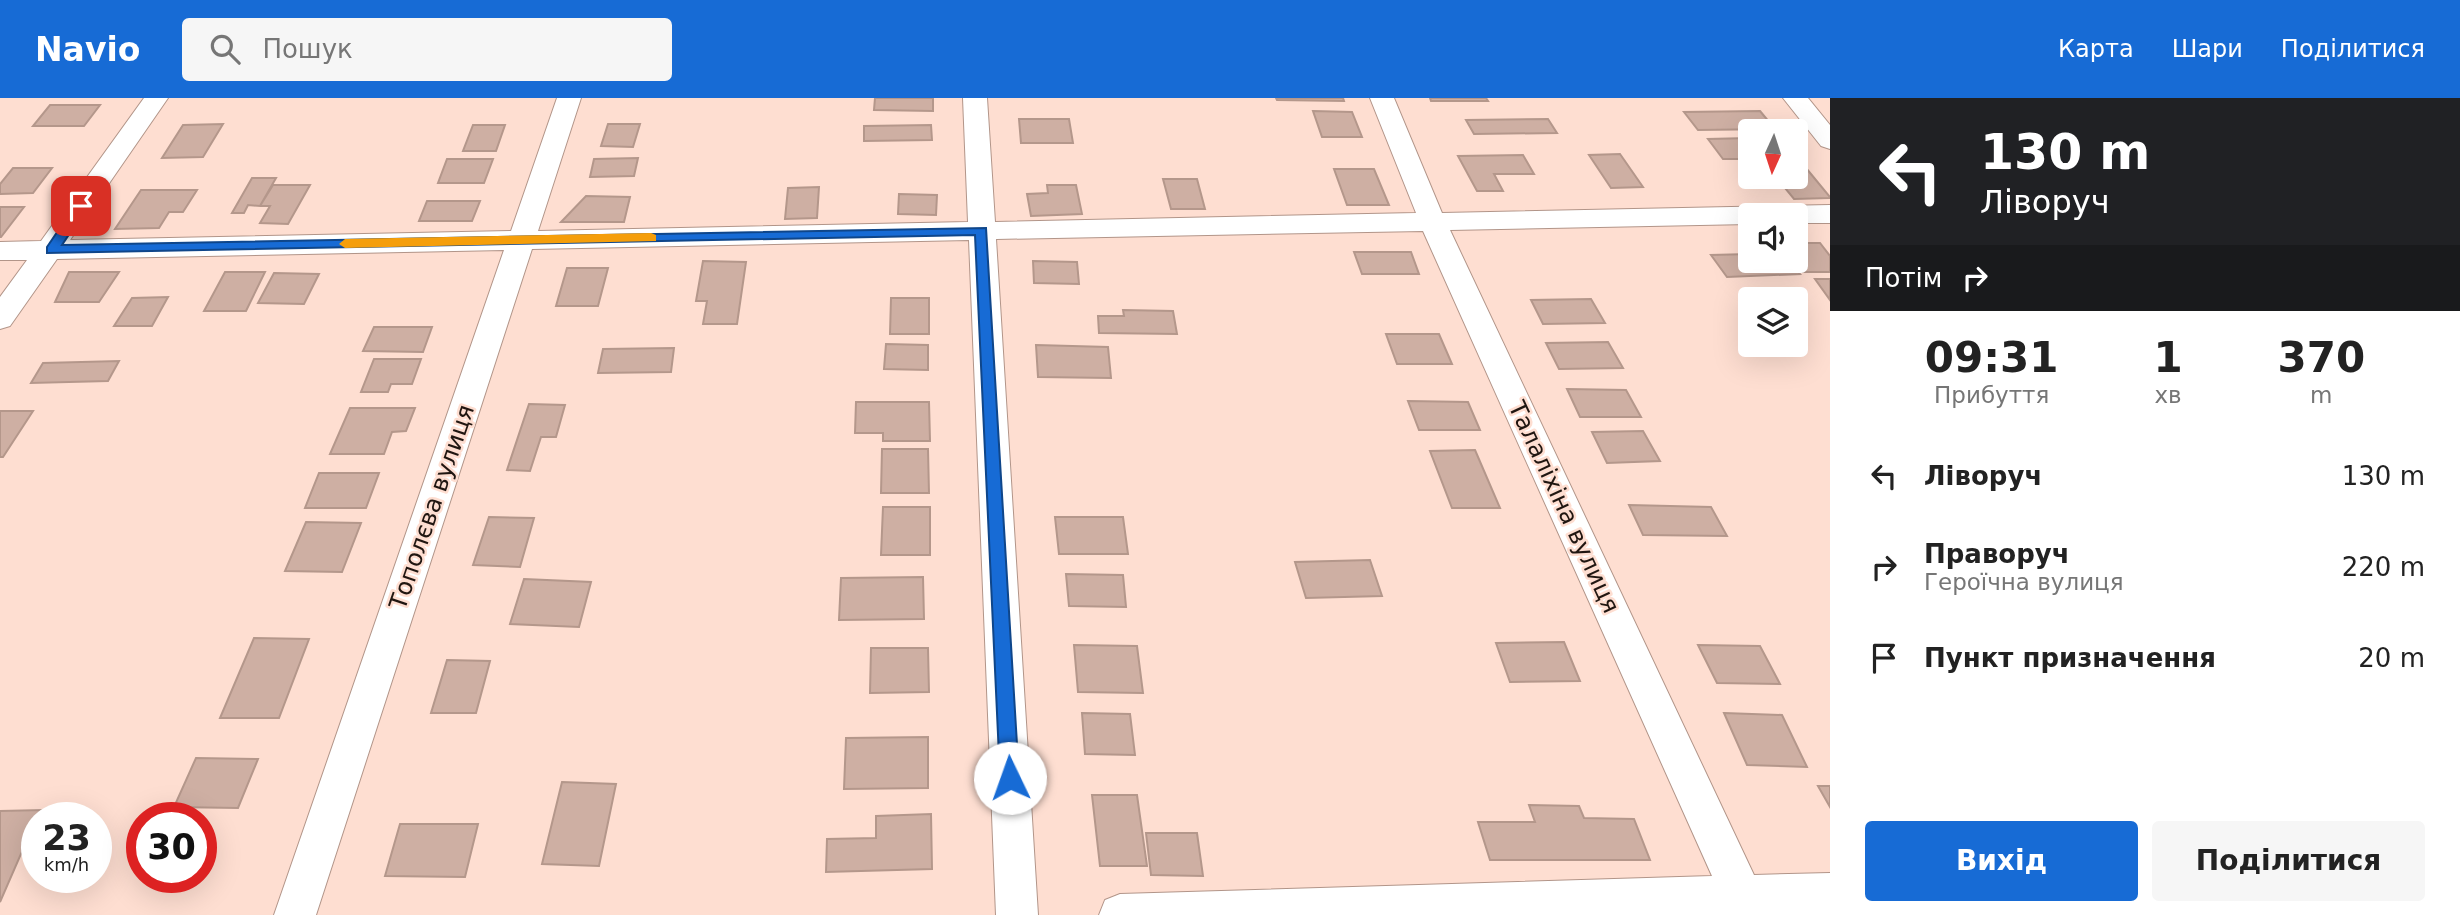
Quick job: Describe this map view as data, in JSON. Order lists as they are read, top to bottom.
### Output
{
  "streets": {
    "street": ["Тополєва вулиця", "Талаліхіна вулиця"]
  },
  "north": "bottom",
  "page": {
    "header": "Navio",
    "search": "Пошук",
    "nav": ["Карта", "Шари", "Поділитися"],
    "turn": ["130 m", "Ліворуч"],
    "then": "Потім",
    "eta": [
      "09:31",
      "Прибуття",
      "1",
      "хв",
      "370",
      "m"
    ],
    "list": [
      {
        "name": "Ліворуч",
        "value": "130 m"
      },
      {
        "name": "Праворуч",
        "note": "Героїчна вулиця",
        "value": "220 m"
      },
      {
        "name": "Пункт призначення",
        "value": "20 m"
      }
    ],
    "speed": "23 km/h",
    "limit": "30",
    "buttons": ["Вихід", "Поділитися"]
  }
}
